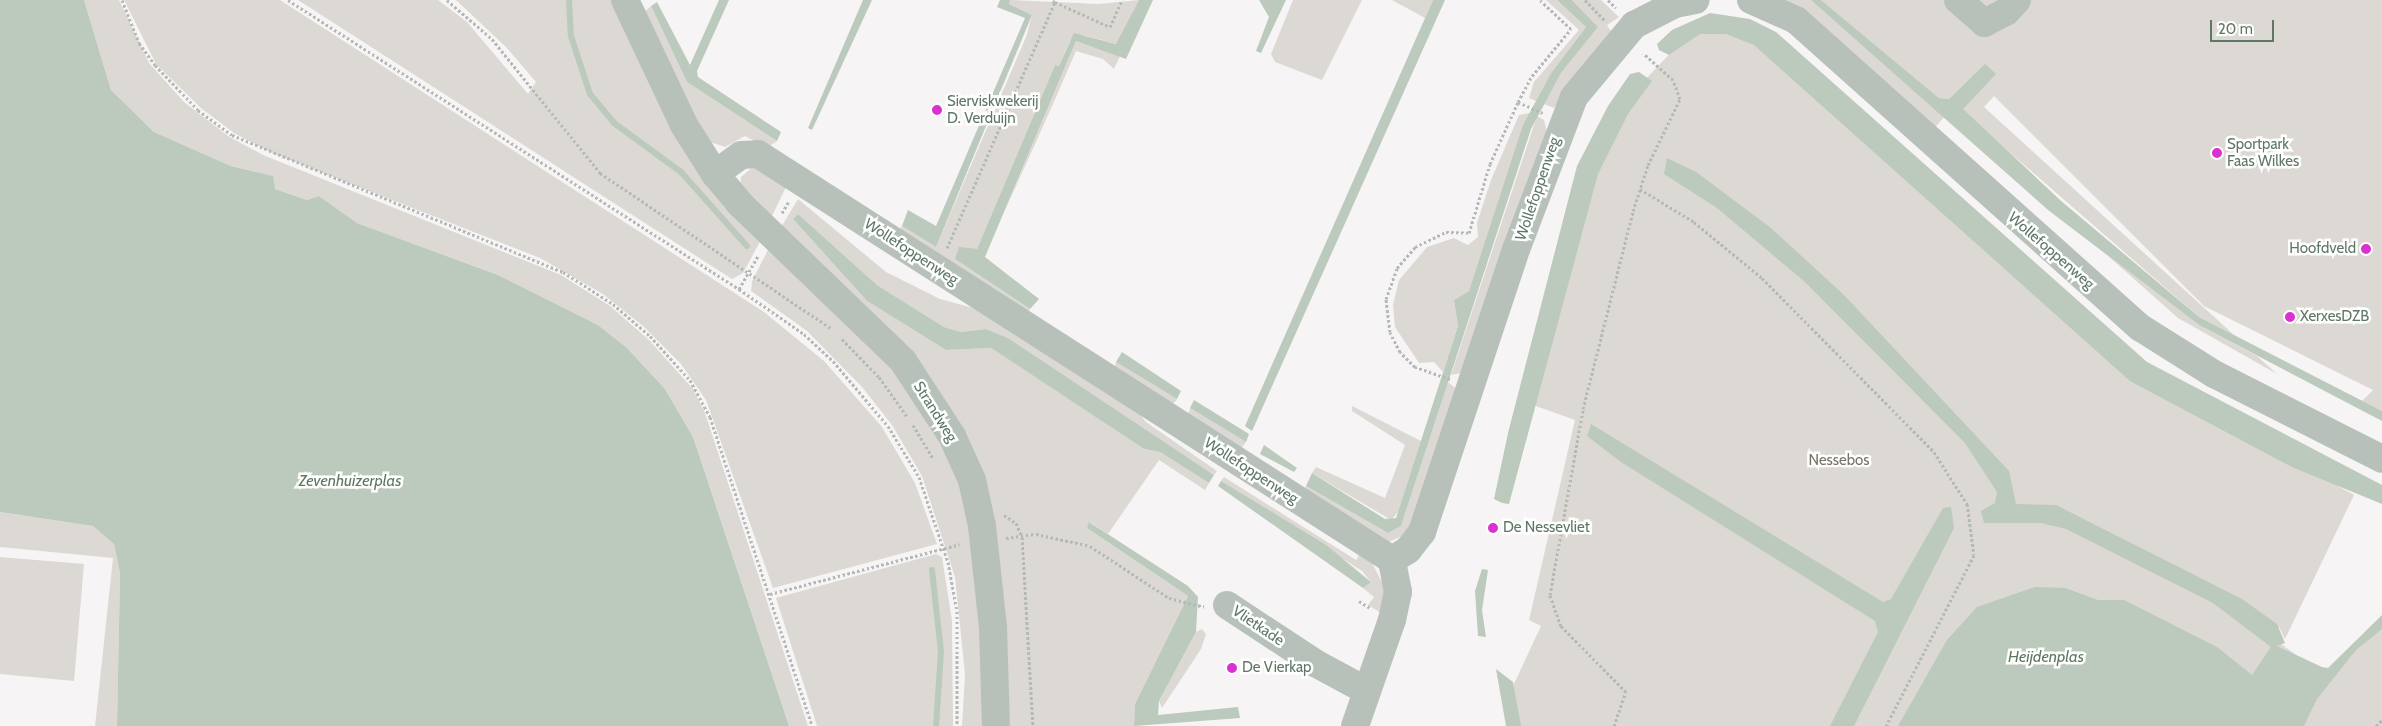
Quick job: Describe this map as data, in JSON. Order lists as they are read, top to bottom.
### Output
{
  "streets": {
    "street": ["Wollefoppenweg", "Strandweg", "Vlietkade"]
  },
  "crossings": [
    ["Wollefoppenweg", "Strandweg"]
  ],
  "water": ["Zevenhuizerplas", "Heijdenplas"],
  "parks": ["Nessebos"],
  "places": [
    "Sierviskwekerij D. Verduijn",
    "Sportpark Faas Wilkes",
    "Hoofdveld",
    "XerxesDZB",
    "De Nessevliet",
    "De Vierkap"
  ],
  "scale_bar": "20 m"
}
